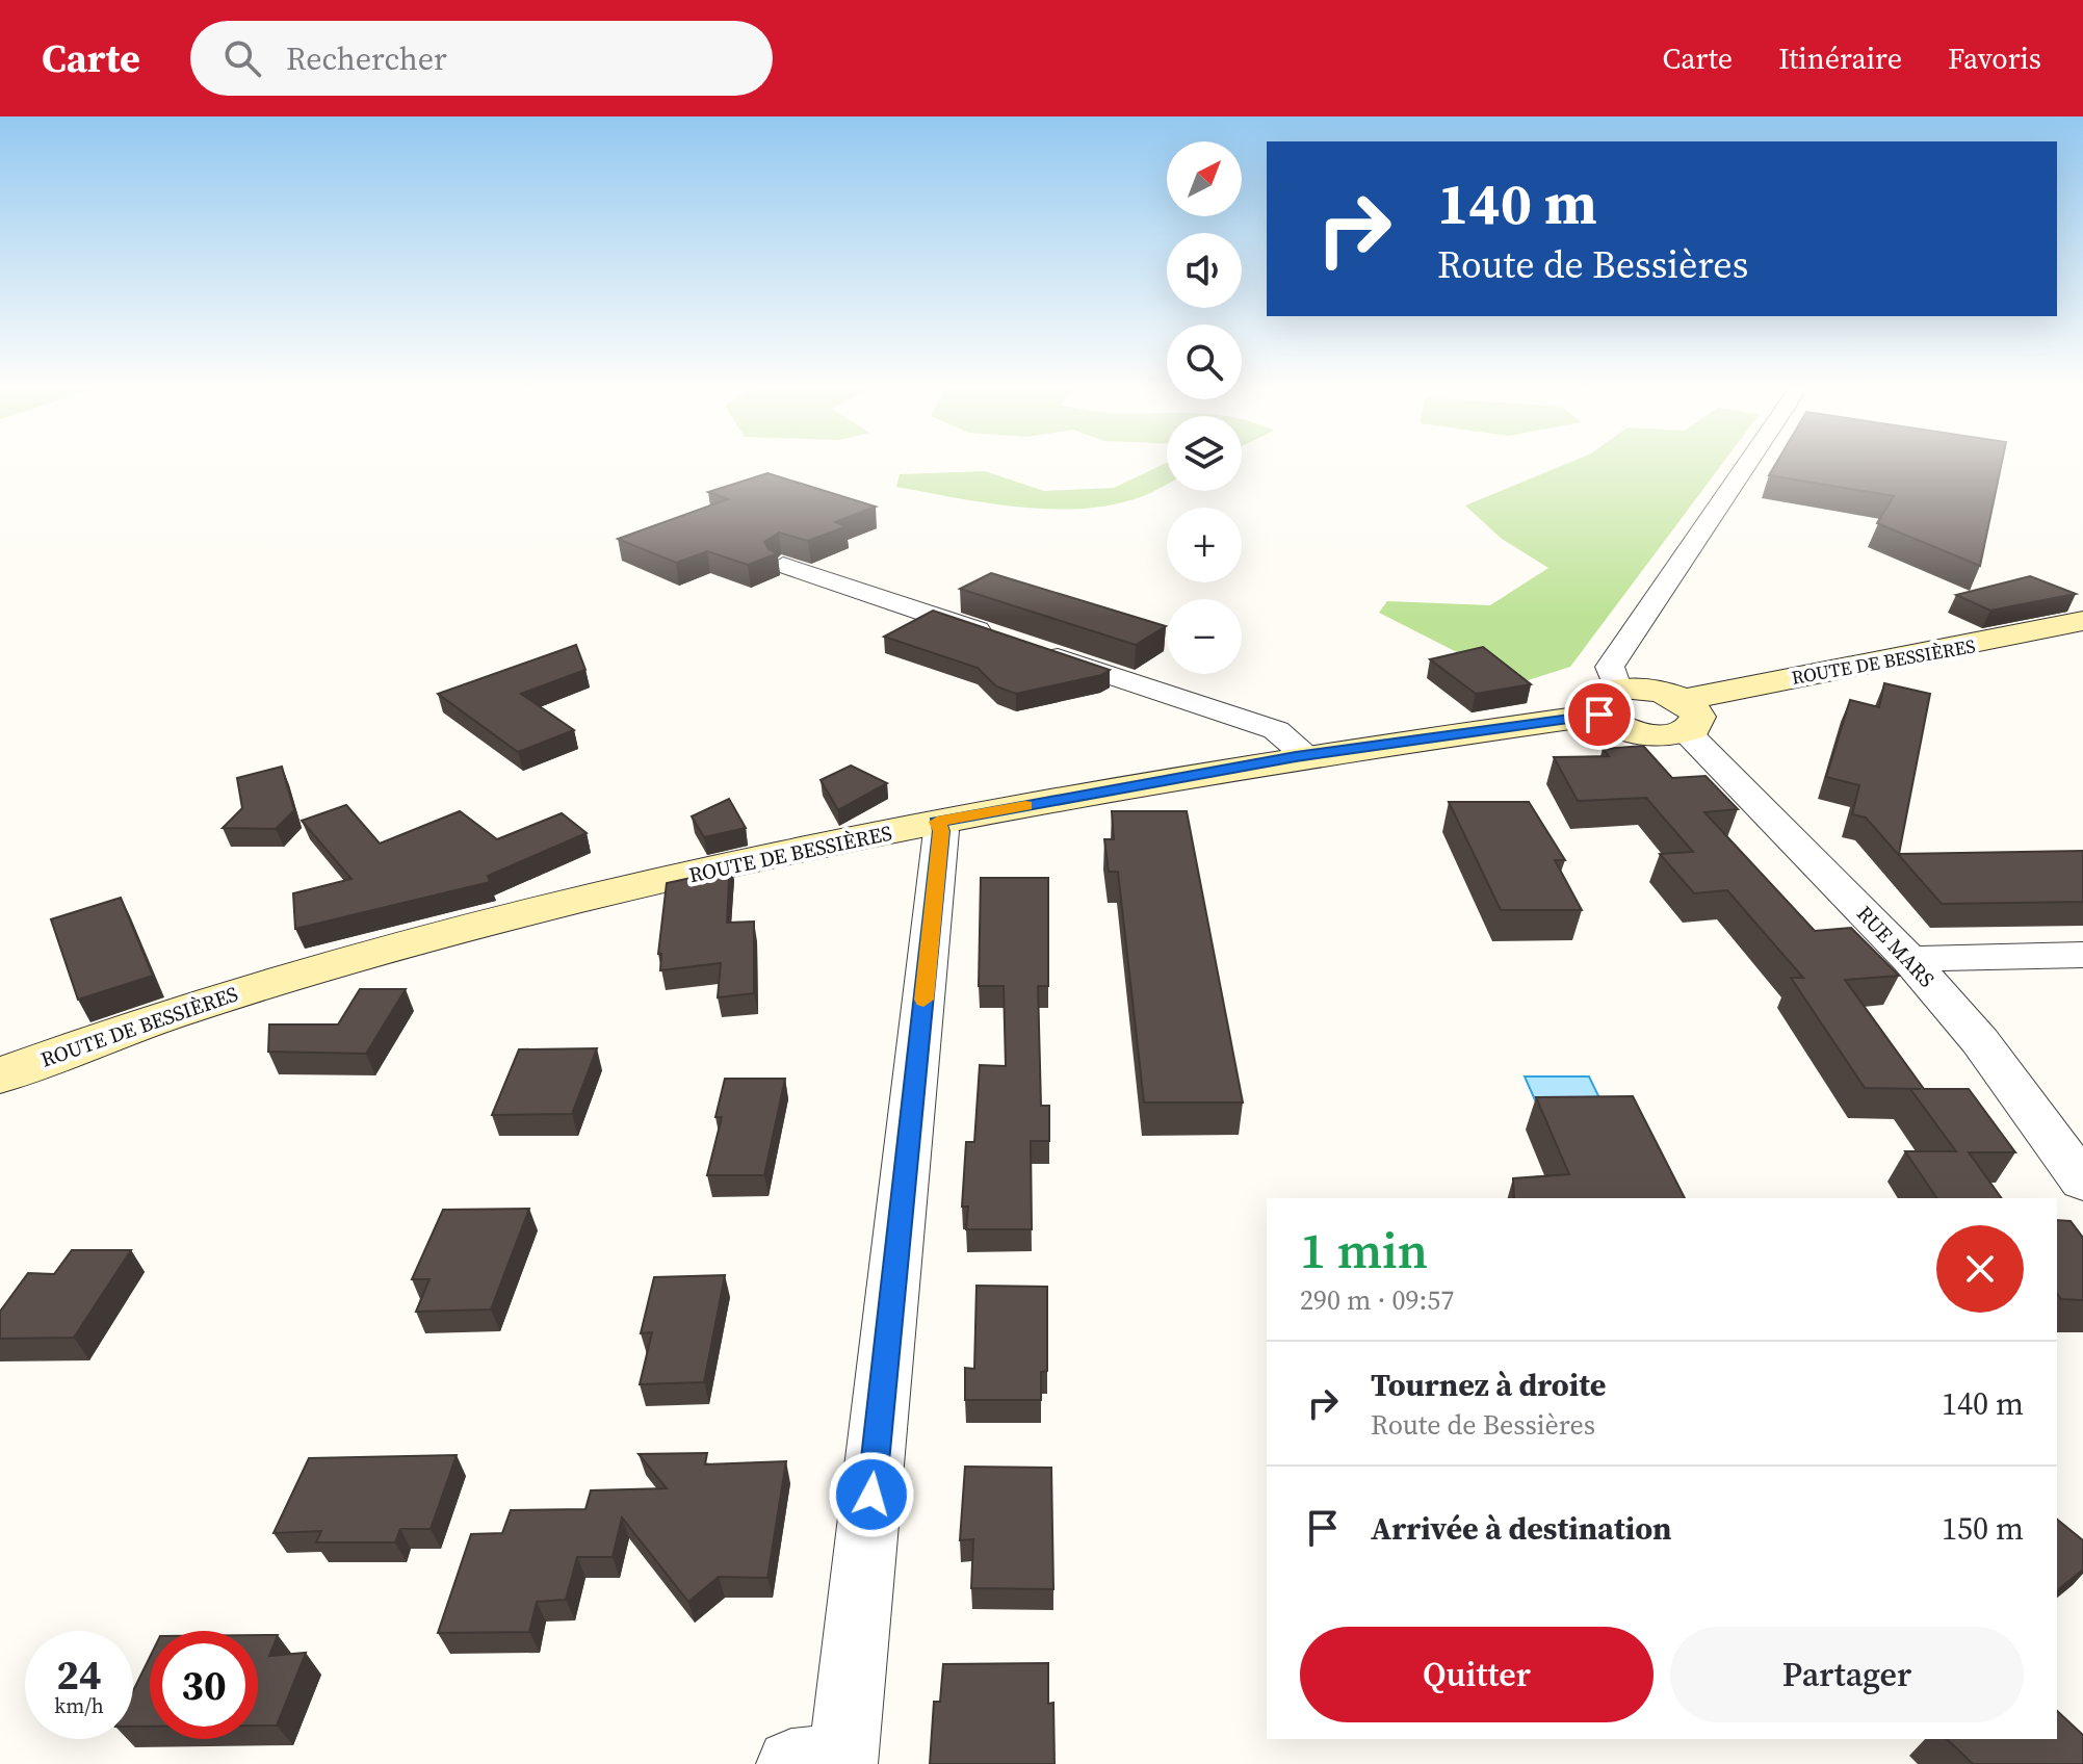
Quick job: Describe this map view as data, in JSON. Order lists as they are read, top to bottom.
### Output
{
  "streets": {
    "main road": ["ROUTE DE BESSIÈRES"],
    "street": ["RUE MARS"]
  },
  "crossings": [
    ["ROUTE DE BESSIÈRES", "RUE MARS"]
  ],
  "north": "top right",
  "page": {
    "header": "Carte",
    "search": "Rechercher",
    "nav": ["Carte", "Itinéraire", "Favoris"],
    "map_buttons": ["+", "−"],
    "turn": ["140 m", "Route de Bessières"],
    "heading": ["1 min", "290 m · 09:57"],
    "list": [
      {
        "name": "Tournez à droite",
        "note": "Route de Bessières",
        "value": "140 m"
      },
      {
        "name": "Arrivée à destination",
        "value": "150 m"
      }
    ],
    "buttons": ["Quitter", "Partager"],
    "speed": "24 km/h",
    "limit": "30"
  }
}
